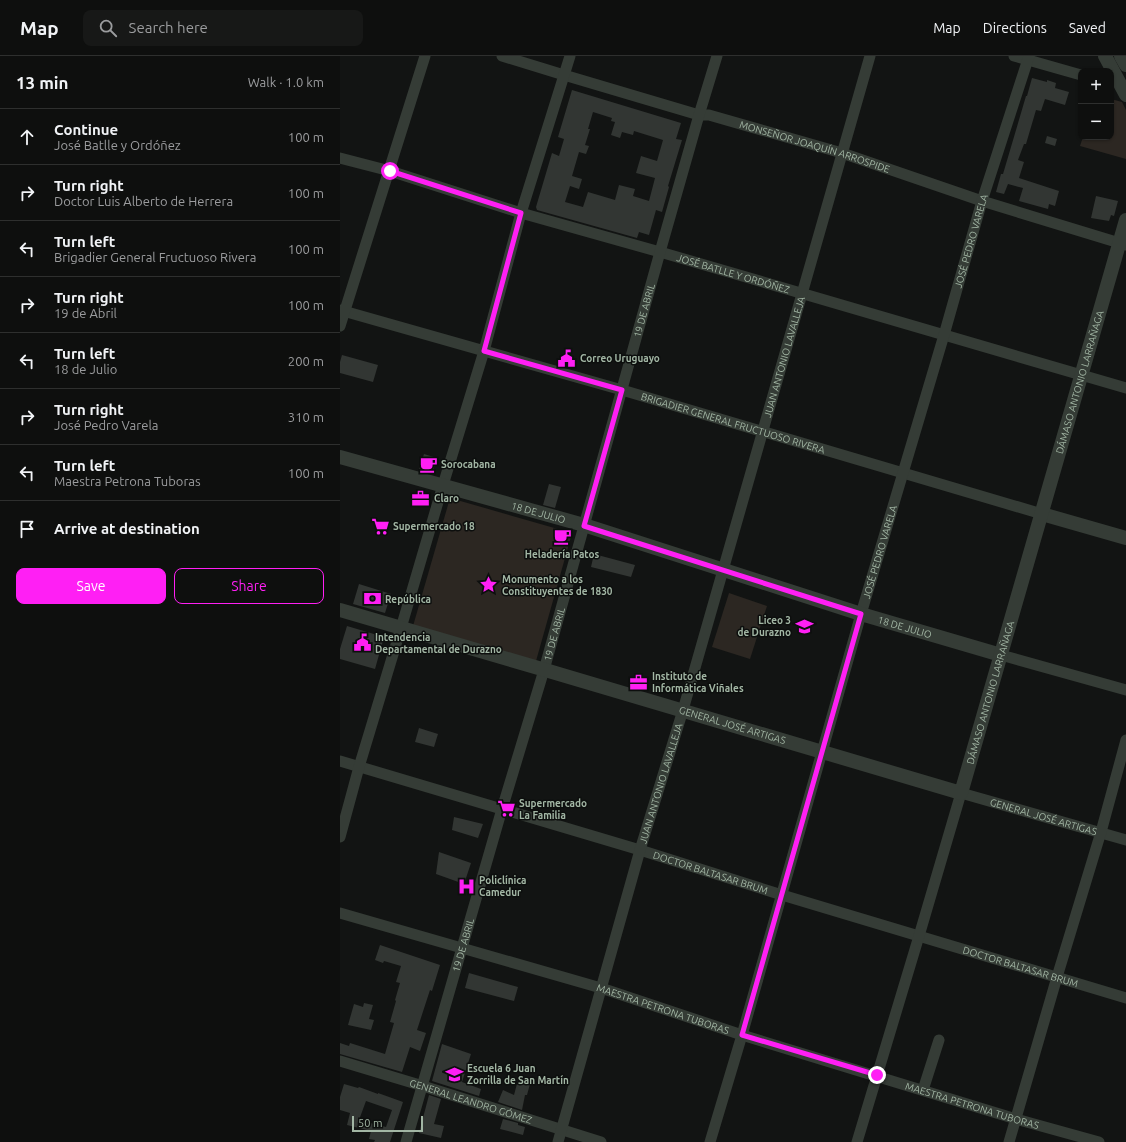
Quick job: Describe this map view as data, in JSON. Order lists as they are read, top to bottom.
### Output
{
  "streets": {
    "street": [
      "MONSEÑOR JOAQUÍN ARROSPIDE",
      "JOSÉ PEDRO VARELA",
      "JOSÉ BATLLE Y ORDÓÑEZ",
      "19 DE ABRIL",
      "JUAN ANTONIO LAVALLEJA",
      "DÁMASO ANTONIO LARRAÑAGA",
      "BRIGADIER GENERAL FRUCTUOSO RIVERA",
      "18 DE JULIO",
      "GENERAL JOSÉ ARTIGAS",
      "DOCTOR BALTASAR BRUM",
      "MAESTRA PETRONA TUBORAS",
      "GENERAL LEANDRO GÓMEZ"
    ]
  },
  "crossings": [
    ["MONSEÑOR JOAQUÍN ARROSPIDE", "JOSÉ PEDRO VARELA"],
    ["MONSEÑOR JOAQUÍN ARROSPIDE", "19 DE ABRIL"],
    ["MONSEÑOR JOAQUÍN ARROSPIDE", "JUAN ANTONIO LAVALLEJA"],
    ["MONSEÑOR JOAQUÍN ARROSPIDE", "DÁMASO ANTONIO LARRAÑAGA"],
    ["JOSÉ PEDRO VARELA", "JOSÉ BATLLE Y ORDÓÑEZ"],
    ["JOSÉ PEDRO VARELA", "BRIGADIER GENERAL FRUCTUOSO RIVERA"],
    ["JOSÉ PEDRO VARELA", "18 DE JULIO"],
    ["JOSÉ PEDRO VARELA", "GENERAL JOSÉ ARTIGAS"],
    ["JOSÉ PEDRO VARELA", "DOCTOR BALTASAR BRUM"],
    ["JOSÉ PEDRO VARELA", "MAESTRA PETRONA TUBORAS"],
    ["JOSÉ BATLLE Y ORDÓÑEZ", "19 DE ABRIL"],
    ["JOSÉ BATLLE Y ORDÓÑEZ", "JUAN ANTONIO LAVALLEJA"],
    ["JOSÉ BATLLE Y ORDÓÑEZ", "DÁMASO ANTONIO LARRAÑAGA"],
    ["19 DE ABRIL", "BRIGADIER GENERAL FRUCTUOSO RIVERA"],
    ["19 DE ABRIL", "18 DE JULIO"],
    ["19 DE ABRIL", "GENERAL JOSÉ ARTIGAS"],
    ["19 DE ABRIL", "DOCTOR BALTASAR BRUM"],
    ["19 DE ABRIL", "MAESTRA PETRONA TUBORAS"],
    ["19 DE ABRIL", "GENERAL LEANDRO GÓMEZ"],
    ["JUAN ANTONIO LAVALLEJA", "BRIGADIER GENERAL FRUCTUOSO RIVERA"],
    ["JUAN ANTONIO LAVALLEJA", "18 DE JULIO"],
    ["JUAN ANTONIO LAVALLEJA", "GENERAL JOSÉ ARTIGAS"],
    ["JUAN ANTONIO LAVALLEJA", "DOCTOR BALTASAR BRUM"],
    ["JUAN ANTONIO LAVALLEJA", "MAESTRA PETRONA TUBORAS"],
    ["JUAN ANTONIO LAVALLEJA", "GENERAL LEANDRO GÓMEZ"],
    ["DÁMASO ANTONIO LARRAÑAGA", "BRIGADIER GENERAL FRUCTUOSO RIVERA"],
    ["DÁMASO ANTONIO LARRAÑAGA", "18 DE JULIO"],
    ["DÁMASO ANTONIO LARRAÑAGA", "GENERAL JOSÉ ARTIGAS"],
    ["DÁMASO ANTONIO LARRAÑAGA", "DOCTOR BALTASAR BRUM"],
    ["DÁMASO ANTONIO LARRAÑAGA", "MAESTRA PETRONA TUBORAS"]
  ],
  "places": {
    "public building": ["Correo Uruguayo", "Intendencia Departamental de Durazno"],
    "cafe": ["Sorocabana", "Heladería Patos"],
    "office": ["Claro", "Instituto de Informática Viñales"],
    "supermarket": ["Supermercado 18", "Supermercado La Familia"],
    "place": ["Monumento a los Constituyentes de 1830"],
    "bank": ["República"],
    "school or university": ["Liceo 3 de Durazno", "Escuela 6 Juan Zorrilla de San Martín"],
    "hospital": ["Policlínica Camedur"]
  },
  "scale_bar": "50 m",
  "page": {
    "header": "Map",
    "search": "Search here",
    "nav": ["Map", "Directions", "Saved"],
    "heading": ["13 min", "Walk · 1.0 km"],
    "map_buttons": ["+", "−"],
    "list": [
      ["Continue", "José Batlle y Ordóñez", "100 m"],
      ["Turn right", "Doctor Luis Alberto de Herrera", "100 m"],
      ["Turn left", "Brigadier General Fructuoso Rivera", "100 m"],
      ["Turn right", "19 de Abril", "100 m"],
      ["Turn left", "18 de Julio", "200 m"],
      ["Turn right", "José Pedro Varela", "310 m"],
      ["Turn left", "Maestra Petrona Tuboras", "100 m"],
      "Arrive at destination"
    ],
    "buttons": ["Save", "Share"],
    "scale": "50 m"
  }
}
